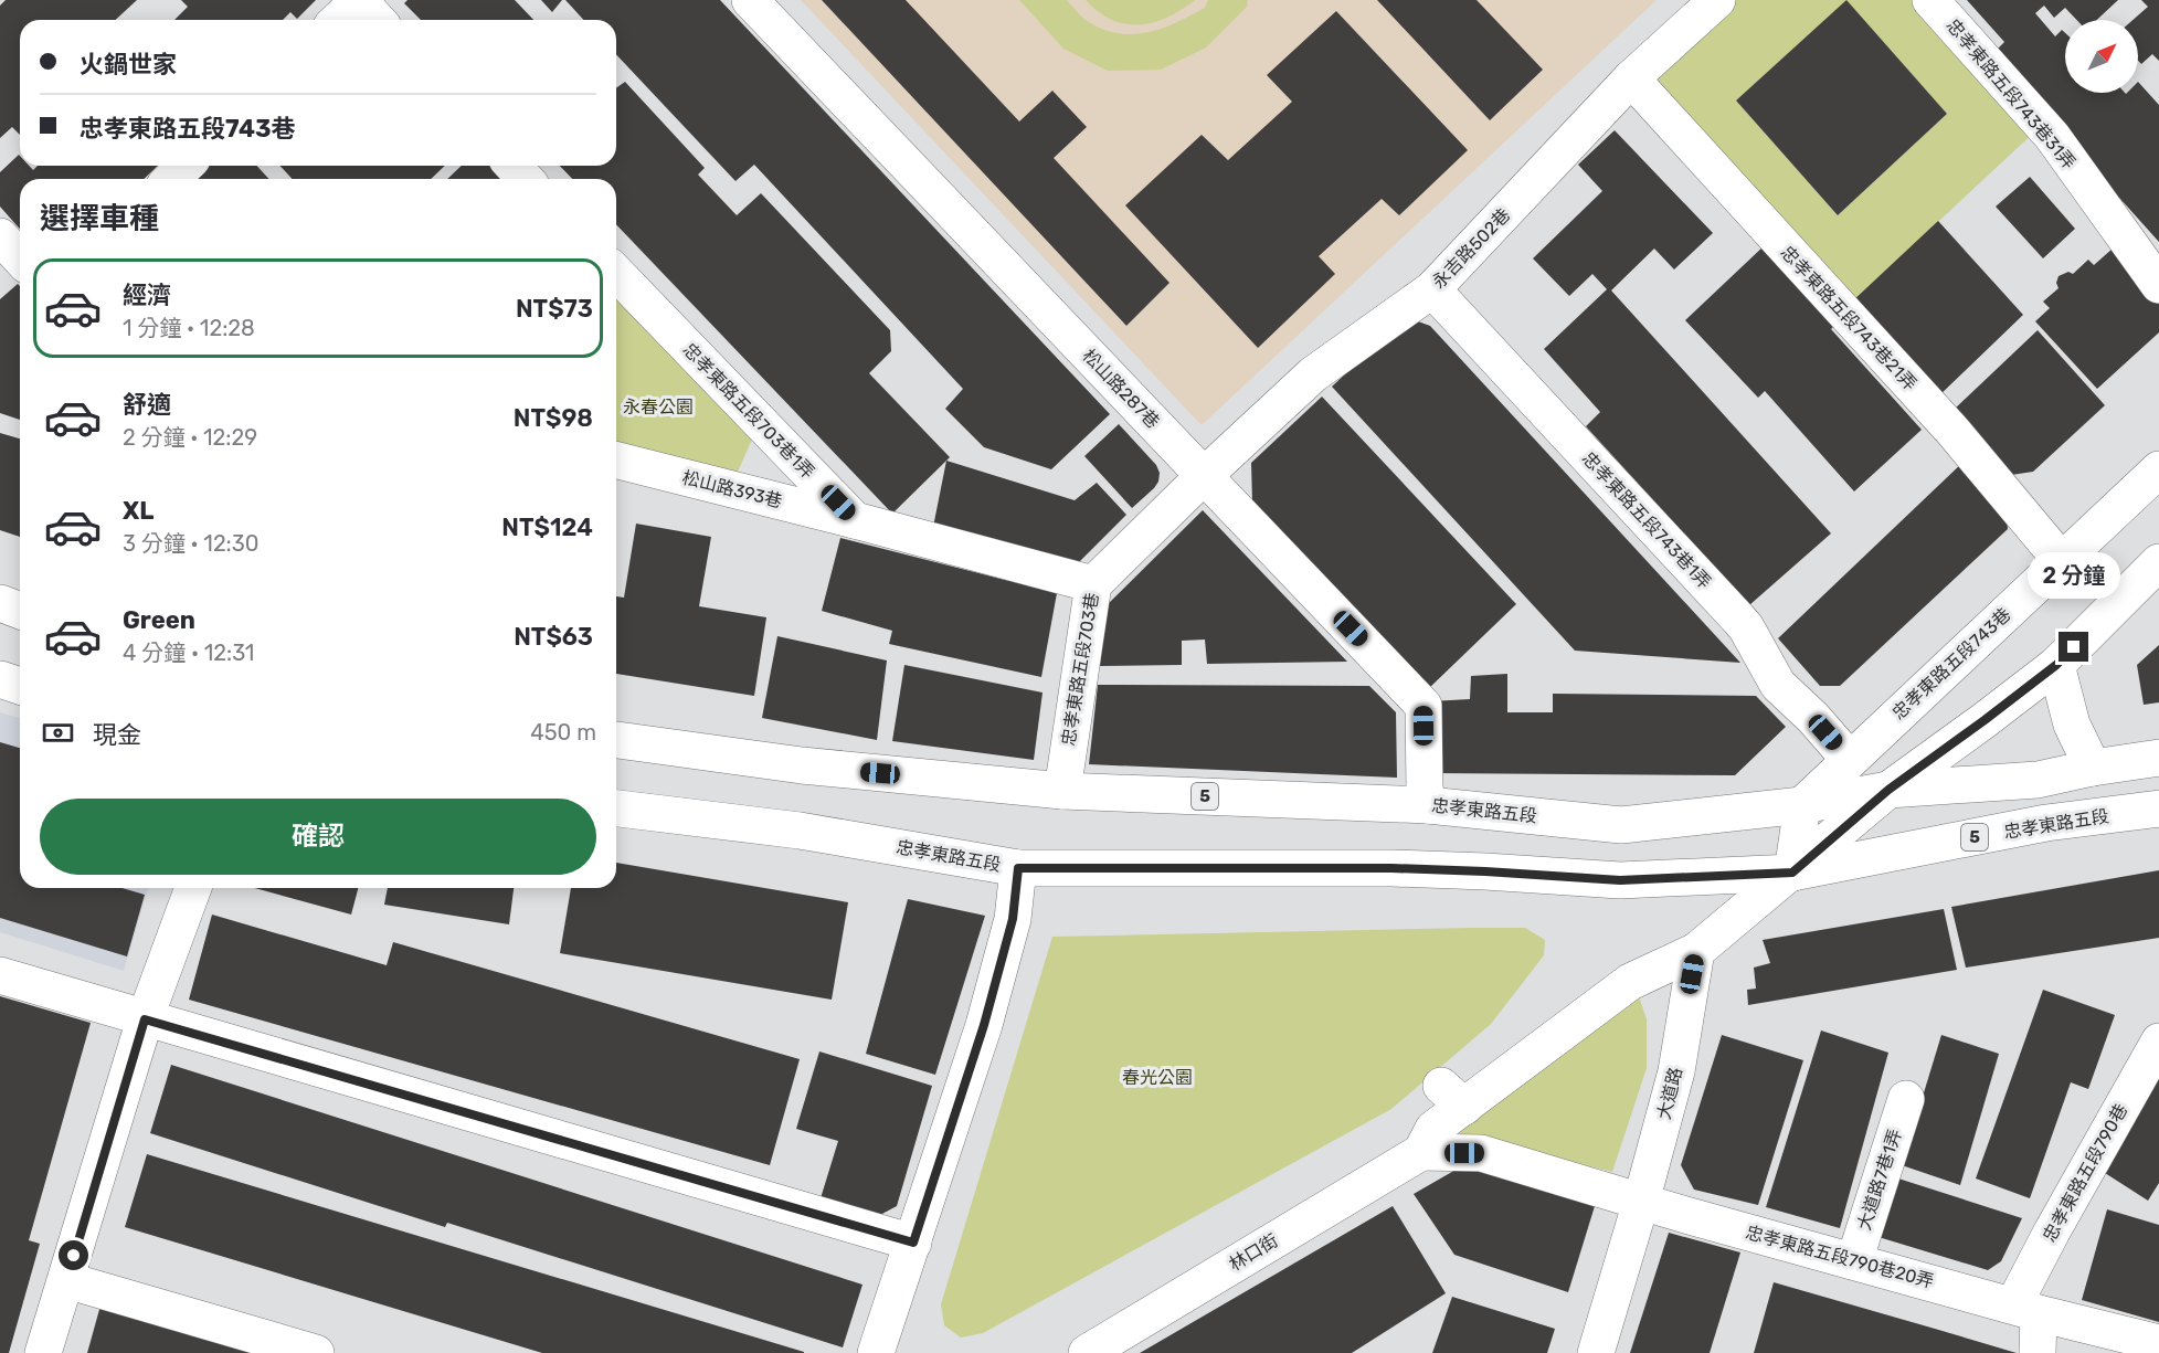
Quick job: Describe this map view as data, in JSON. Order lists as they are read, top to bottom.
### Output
{
  "streets": {
    "street": [
      "忠孝東路五段743巷31弄",
      "永吉路502巷",
      "忠孝東路五段743巷21弄",
      "松山路287巷",
      "忠孝東路五段703巷1弄",
      "松山路393巷",
      "忠孝東路五段743巷1弄",
      "忠孝東路五段743巷",
      "忠孝東路五段703巷",
      "5",
      "忠孝東路五段",
      "大道路",
      "忠孝東路五段790巷",
      "大道路7巷1弄",
      "林口街",
      "忠孝東路五段790巷20弄"
    ]
  },
  "crossings": [
    ["永吉路502巷", "忠孝東路五段743巷21弄"],
    ["永吉路502巷", "松山路287巷"],
    ["永吉路502巷", "忠孝東路五段743巷1弄"],
    ["永吉路502巷", "忠孝東路五段703巷"],
    ["忠孝東路五段743巷21弄", "忠孝東路五段743巷"],
    ["松山路287巷", "忠孝東路五段703巷"],
    ["松山路287巷", "忠孝東路五段"],
    ["忠孝東路五段703巷1弄", "松山路393巷"],
    ["忠孝東路五段743巷1弄", "忠孝東路五段743巷"],
    ["忠孝東路五段743巷", "忠孝東路五段"],
    ["忠孝東路五段703巷", "忠孝東路五段"],
    ["大道路", "林口街"],
    ["大道路", "忠孝東路五段790巷20弄"],
    ["忠孝東路五段790巷", "忠孝東路五段790巷20弄"],
    ["大道路7巷1弄", "忠孝東路五段790巷20弄"]
  ],
  "parks": ["永春公園", "春光公園"],
  "north": "top right",
  "page": {
    "banner": ["火鍋世家", "忠孝東路五段743巷"],
    "heading": "選擇車種",
    "list": [
      {
        "name": "經濟",
        "note": "1 分鐘 · 12:28",
        "value": "NT$73"
      },
      {
        "name": "舒適",
        "note": "2 分鐘 · 12:29",
        "value": "NT$98"
      },
      {
        "name": "XL",
        "note": "3 分鐘 · 12:30",
        "value": "NT$124"
      },
      {
        "name": "Green",
        "note": "4 分鐘 · 12:31",
        "value": "NT$63"
      }
    ],
    "bubble": "2 分鐘",
    "pay": ["現金", "450 m"],
    "buttons": "確認"
  }
}
